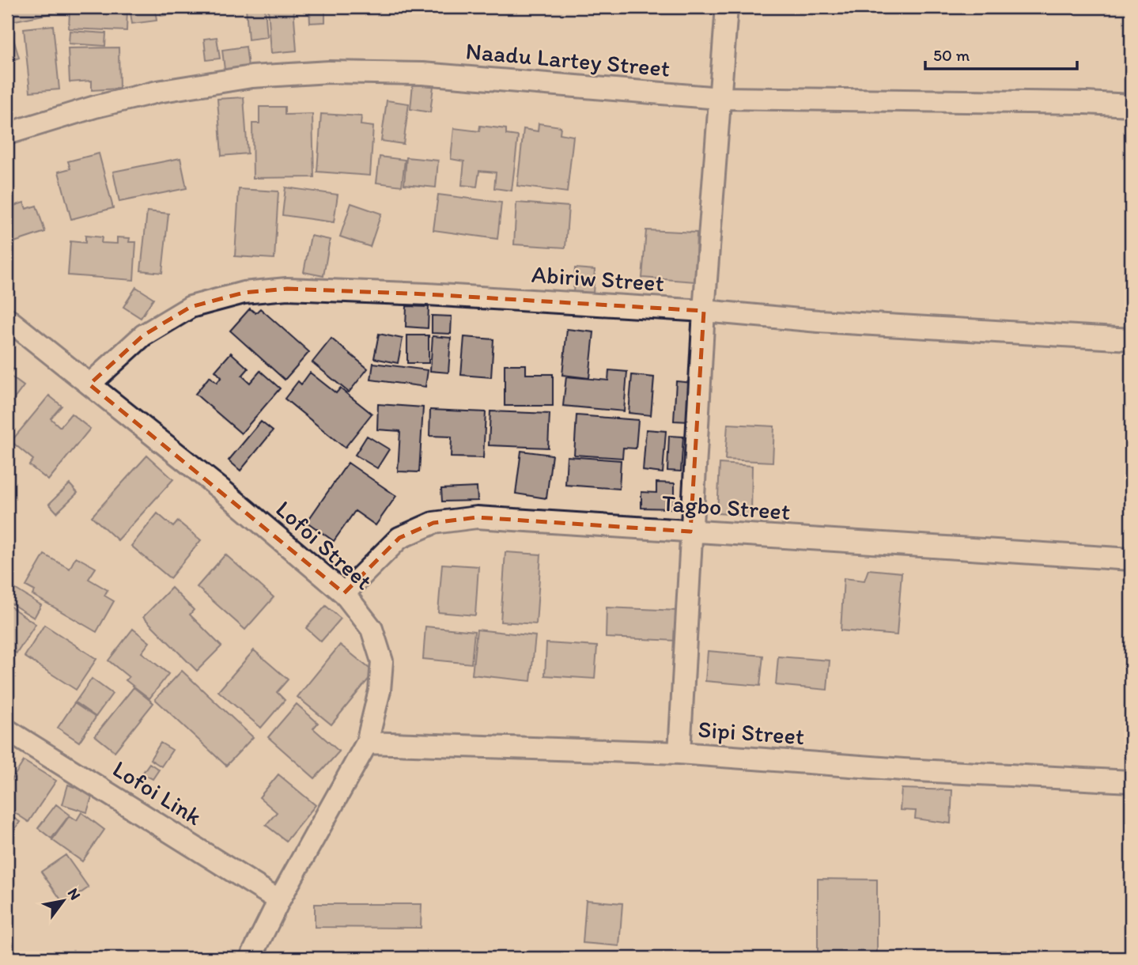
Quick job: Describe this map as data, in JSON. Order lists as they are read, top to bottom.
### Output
{
  "streets": {
    "street": [
      "Naadu Lartey Street",
      "Abiriw Street",
      "Tagbo Street",
      "Lofoi Street",
      "Sipi Street",
      "Lofoi Link"
    ]
  },
  "crossings": [
    ["Abiriw Street", "Lofoi Street"],
    ["Tagbo Street", "Lofoi Street"],
    ["Lofoi Street", "Sipi Street"],
    ["Lofoi Street", "Lofoi Link"]
  ],
  "scale_bar": "50 m",
  "north": "top right"
}
